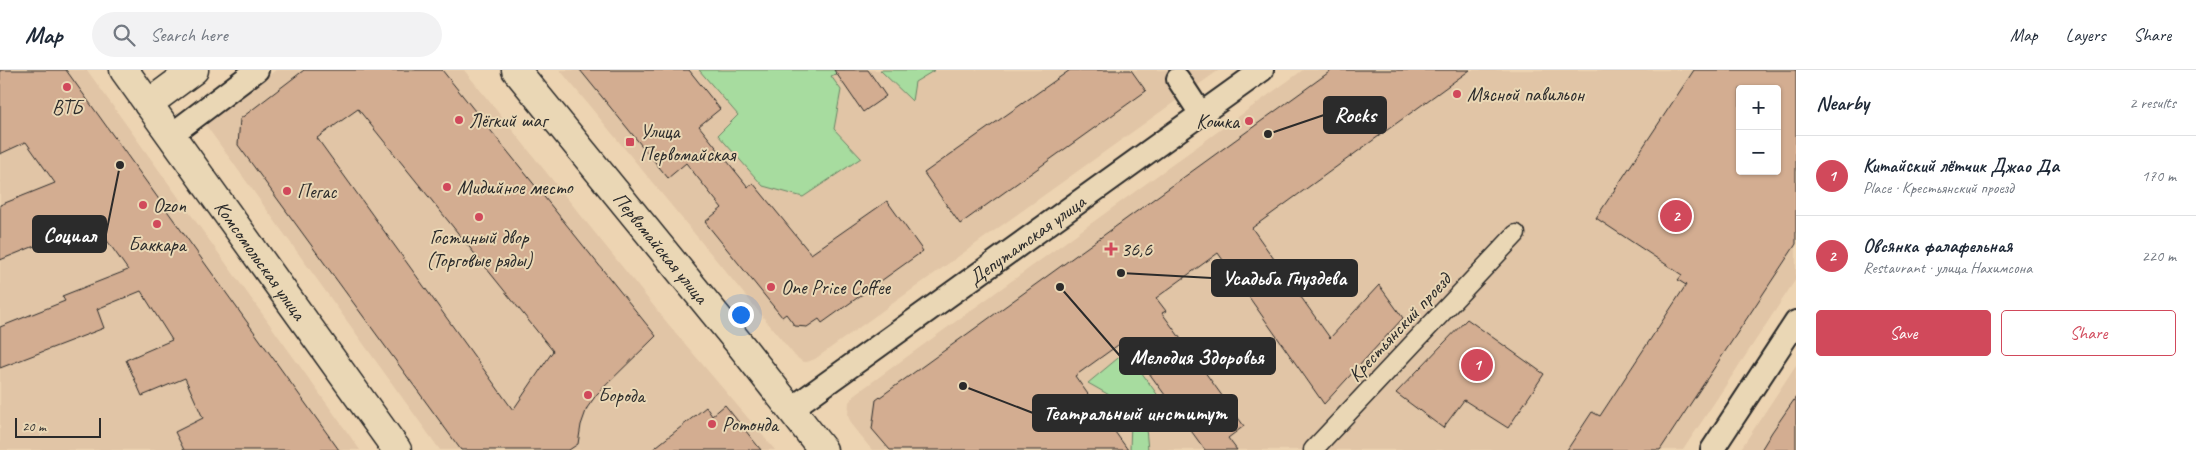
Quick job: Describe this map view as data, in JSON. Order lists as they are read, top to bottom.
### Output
{
  "streets": {
    "main road": ["Первомайская улица", "Комсомольская улица"],
    "street": ["Депутатская улица", "Крестьянский проезд"]
  },
  "crossings": [
    ["Депутатская улица", "Первомайская улица"]
  ],
  "places": {
    "other": [
      "ВТБ",
      "Мясной павильон",
      "Лёгкий шаг",
      "Кошка",
      "Rocks",
      "Социал",
      "Мидийное место",
      "Пегас",
      "Ozon",
      "Гостиный двор (Торговые ряды)",
      "Баккара",
      "Усадьба Гнуздева",
      "One Price Coffee",
      "Мелодия Здоровья",
      "Театральный институт",
      "Борода",
      "Ротонда"
    ],
    "transit": ["Улица Первомайская"],
    "health": ["36,6"]
  },
  "scale_bar": "20 m",
  "page": {
    "header": "Map",
    "search": "Search here",
    "nav": ["Map", "Layers", "Share"],
    "heading": ["Nearby", "2 results"],
    "map_buttons": ["+", "−"],
    "list": [
      {
        "mark": "1",
        "name": "Китайский лётчик Джао Да",
        "note": "Place · Крестьянский проезд",
        "value": "170 m"
      },
      {
        "mark": "2",
        "name": "Овсянка фалафельная",
        "note": "Restaurant · улица Нахимсона",
        "value": "220 m"
      }
    ],
    "pins": ["2", "1"],
    "buttons": ["Save", "Share"],
    "scale": "20 m"
  }
}
